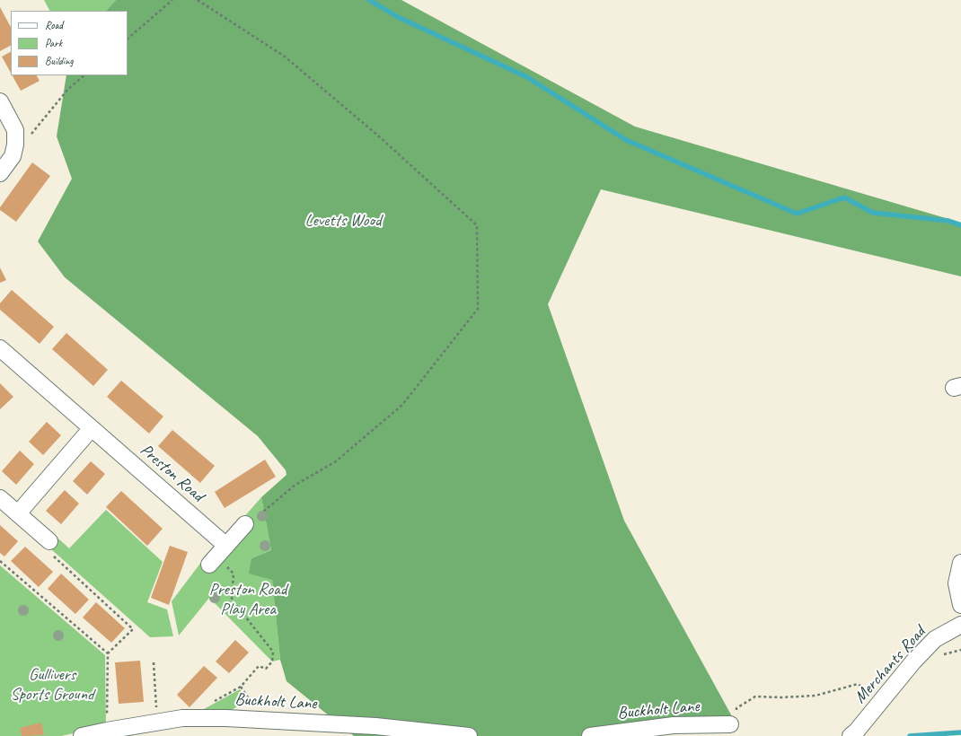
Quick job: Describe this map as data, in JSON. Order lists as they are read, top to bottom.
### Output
{
  "streets": {
    "street": ["Preston Road", "Merchants Road", "Buckholt Lane"]
  },
  "parks": ["Levetts Wood", "Preston Road Play Area", "Gullivers Sports Ground"],
  "legend": ["Road", "Park", "Building"]
}
